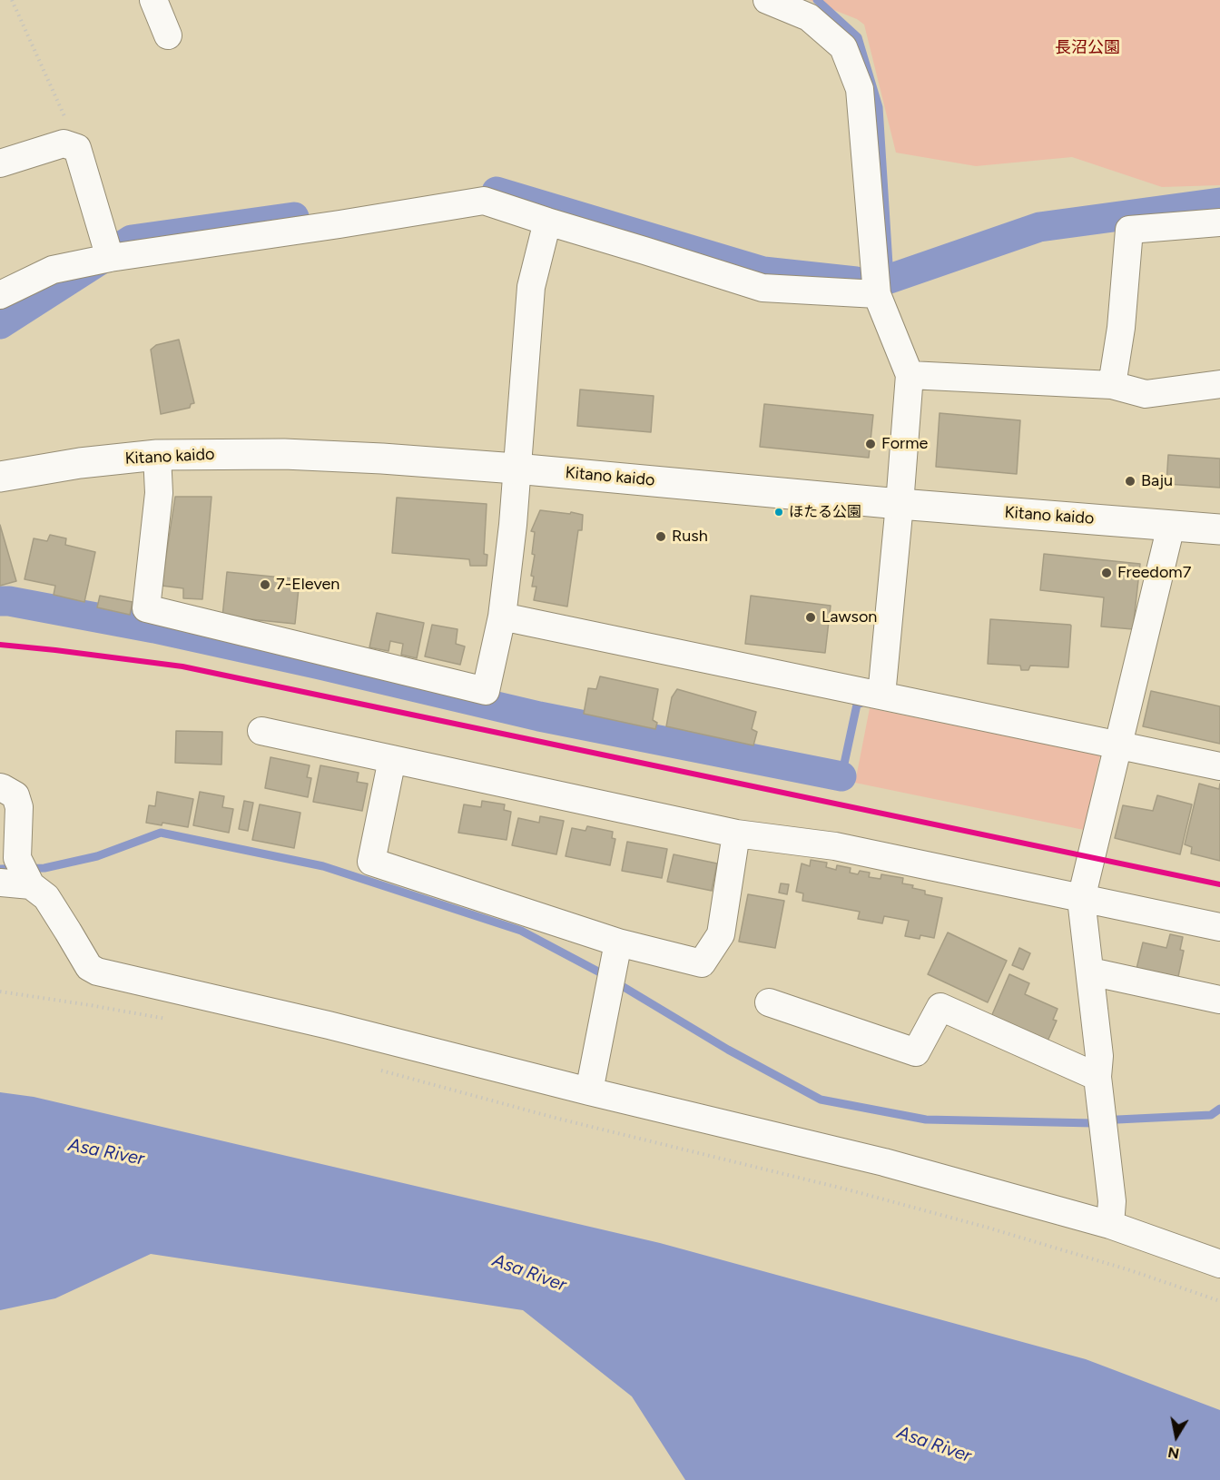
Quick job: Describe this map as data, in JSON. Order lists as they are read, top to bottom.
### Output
{
  "streets": {
    "main road": ["Kitano kaido"]
  },
  "water": ["Asa River"],
  "parks": ["長沼公園"],
  "places": [
    "Forme",
    "Baju",
    "ほたる公園",
    "Rush",
    "Freedom7",
    "7-Eleven",
    "Lawson"
  ],
  "north": "bottom"
}
